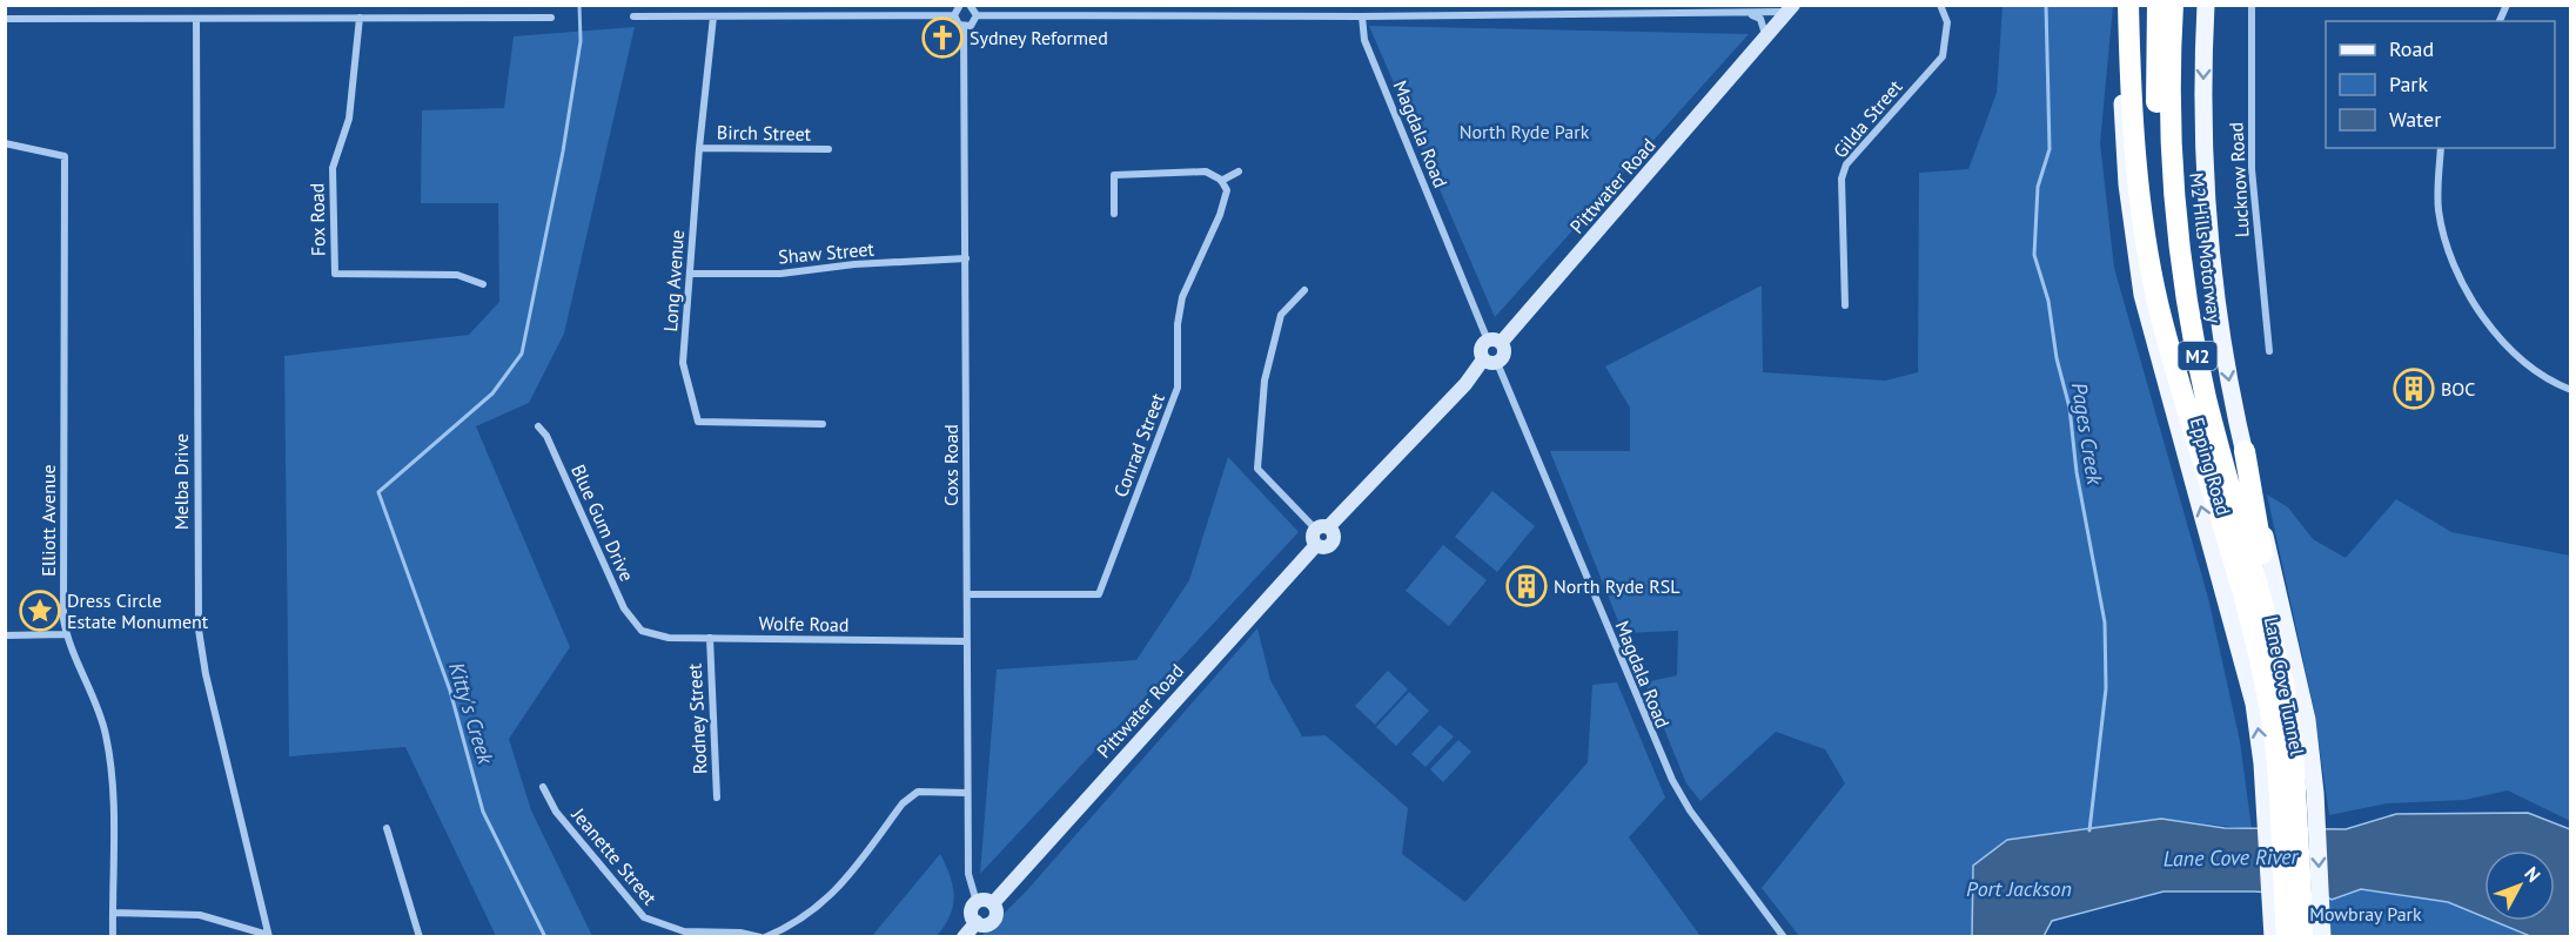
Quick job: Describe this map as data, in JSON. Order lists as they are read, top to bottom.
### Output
{
  "streets": {
    "highway": ["M2 Hills Motorway", "M2", "Lane Cove Tunnel"],
    "main road": ["Pittwater Road", "Epping Road"],
    "street": [
      "Gilda Street",
      "Birch Street",
      "Magdala Road",
      "Lucknow Road",
      "Fox Road",
      "Shaw Street",
      "Long Avenue",
      "Conrad Street",
      "Coxs Road",
      "Melba Drive",
      "Elliott Avenue",
      "Blue Gum Drive",
      "Wolfe Road",
      "Rodney Street",
      "Jeanette Street"
    ]
  },
  "crossings": [
    ["Birch Street", "Long Avenue"],
    ["Magdala Road", "Pittwater Road"],
    ["Pittwater Road", "Coxs Road"],
    ["M2 Hills Motorway", "M2"],
    ["M2 Hills Motorway", "Lane Cove Tunnel"],
    ["Shaw Street", "Long Avenue"],
    ["Shaw Street", "Coxs Road"],
    ["M2", "Epping Road"],
    ["M2", "Lane Cove Tunnel"],
    ["Conrad Street", "Coxs Road"],
    ["Coxs Road", "Wolfe Road"],
    ["Coxs Road", "Jeanette Street"],
    ["Epping Road", "Lane Cove Tunnel"],
    ["Blue Gum Drive", "Wolfe Road"],
    ["Wolfe Road", "Rodney Street"]
  ],
  "water": [
    "Pages Creek",
    "Kitty's Creek",
    "Lane Cove River",
    "Port Jackson"
  ],
  "parks": ["North Ryde Park", "Mowbray Park"],
  "places": {
    "church": ["Sydney Reformed"],
    "building": ["BOC", "North Ryde RSL"],
    "place": ["Dress Circle Estate Monument"]
  },
  "legend": ["Road", "Park", "Water"],
  "north": "top right"
}
